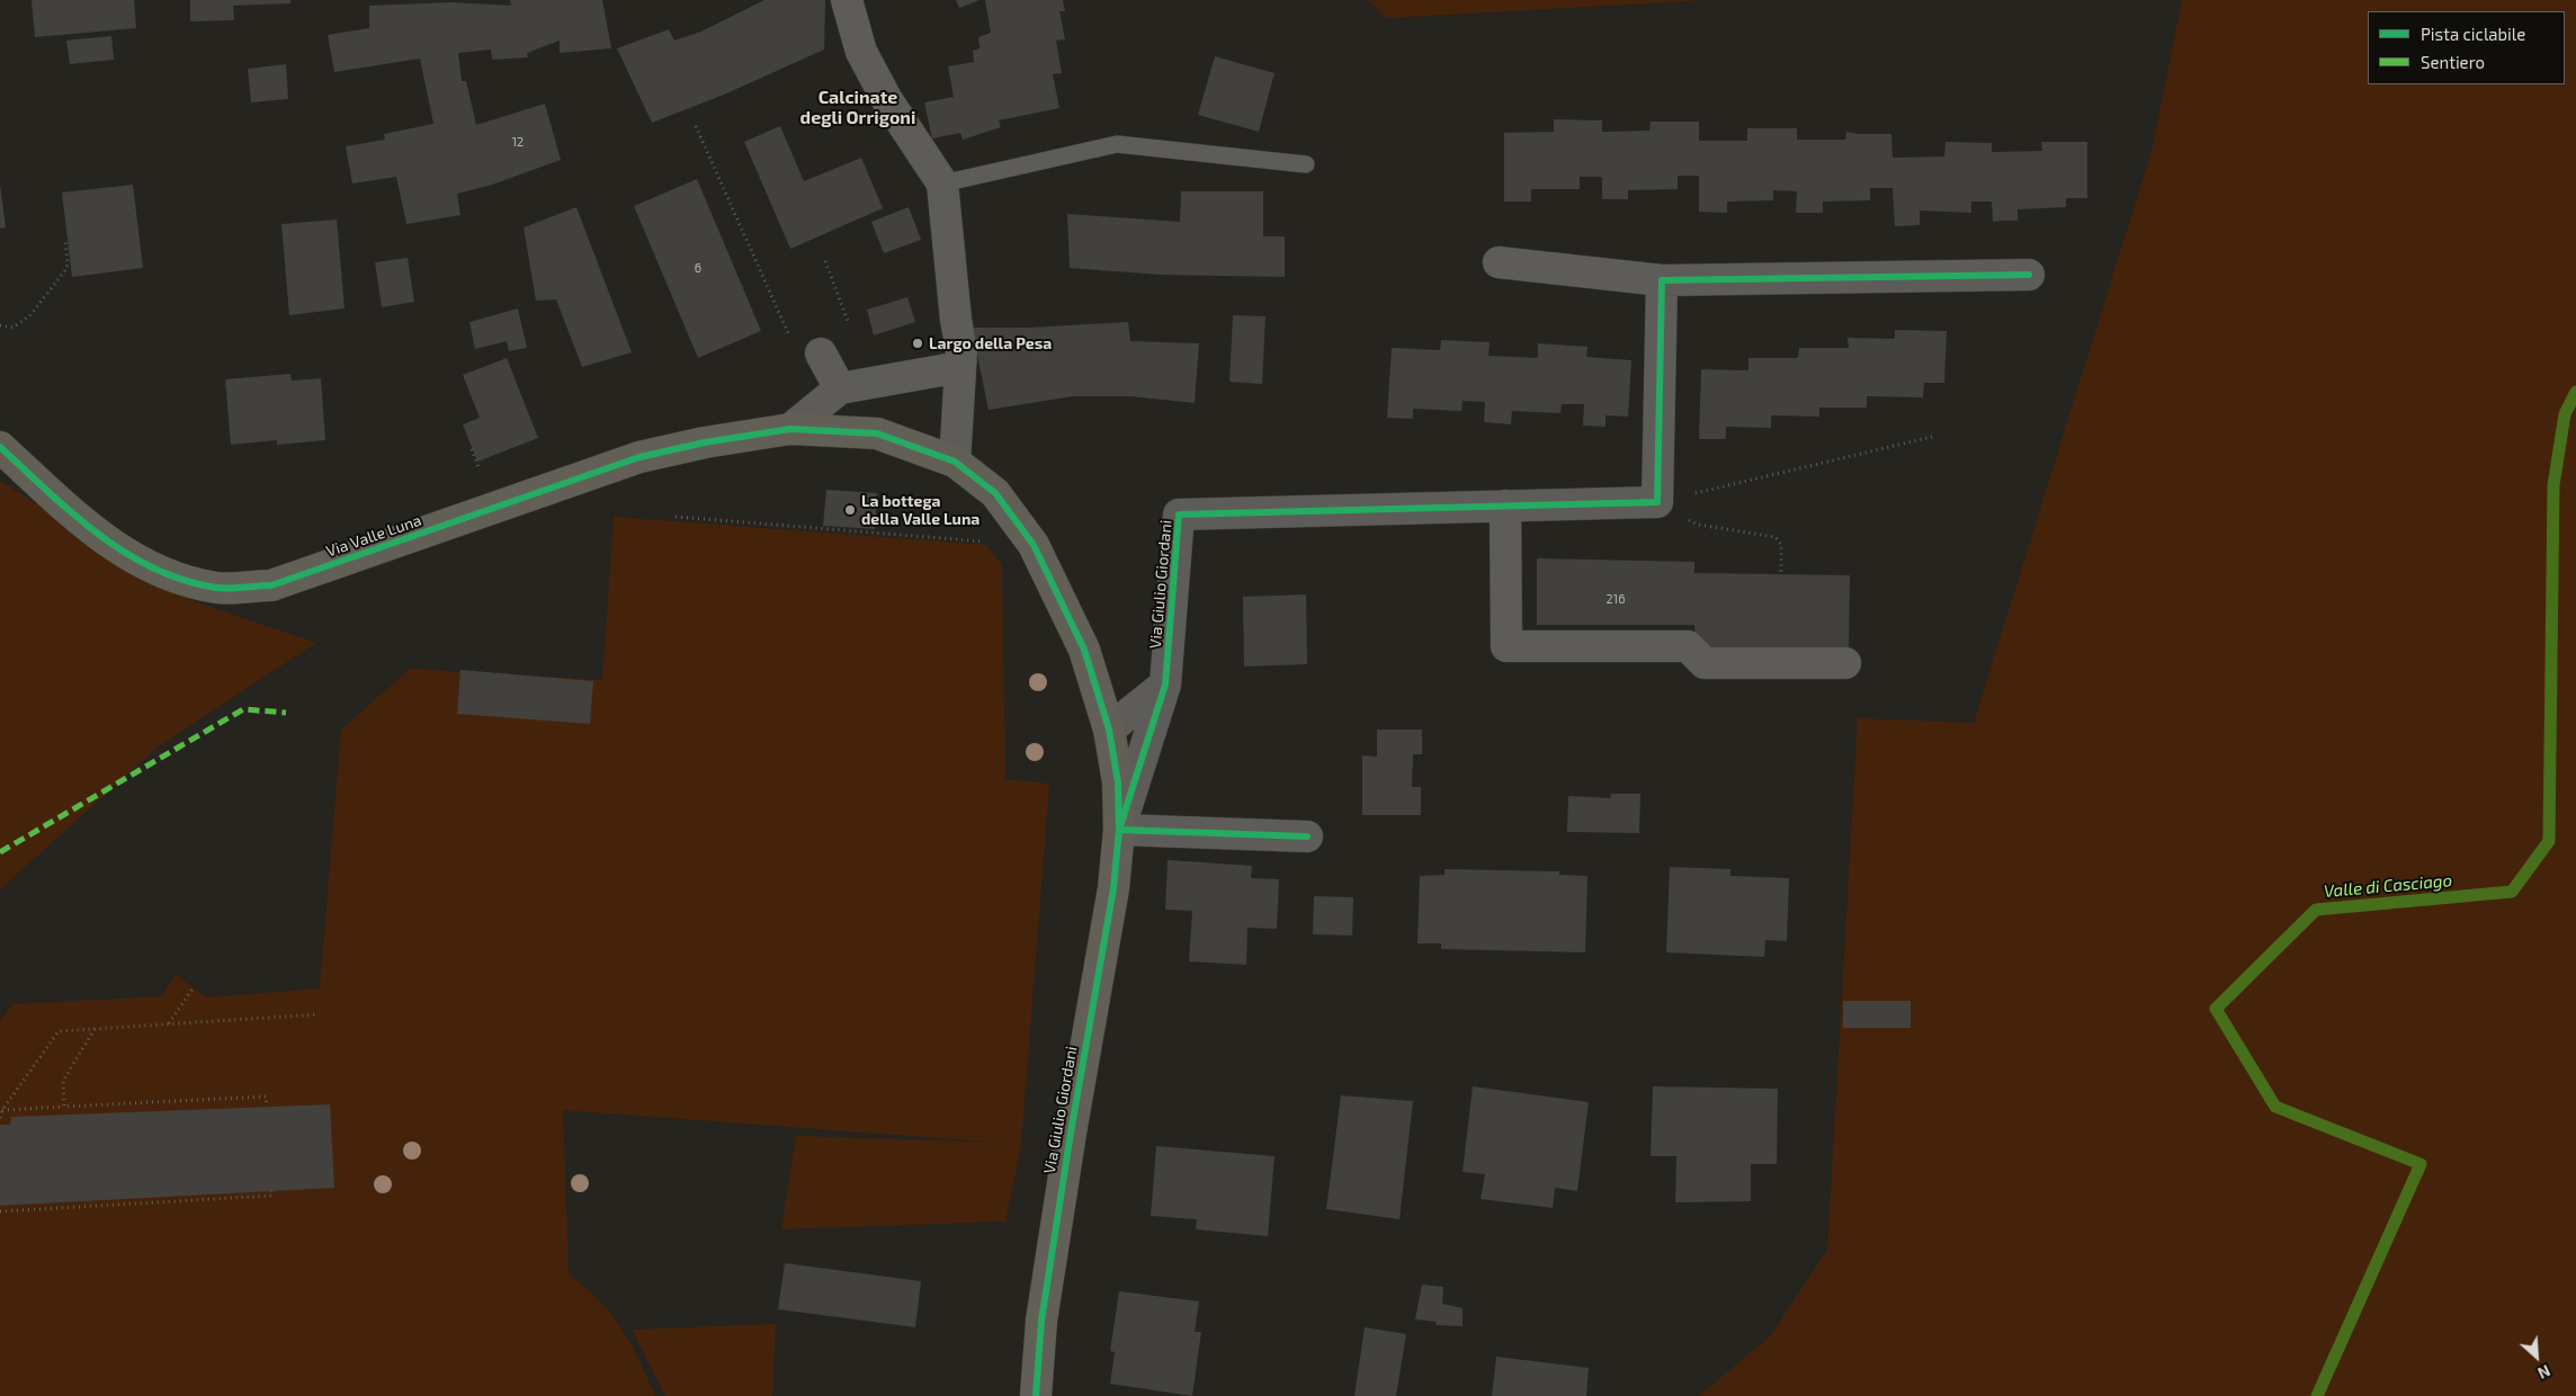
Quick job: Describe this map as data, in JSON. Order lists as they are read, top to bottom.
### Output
{
  "streets": {
    "street": ["Via Valle Luna", "Via Giulio Giordani"]
  },
  "districts": ["Calcinate degli Orrigoni"],
  "water": ["Valle di Casciago"],
  "places": ["Largo della Pesa", "La bottega della Valle Luna"],
  "house_numbers": ["12", "6", "216"],
  "legend": ["Pista ciclabile", "Sentiero"],
  "north": "bottom right"
}
